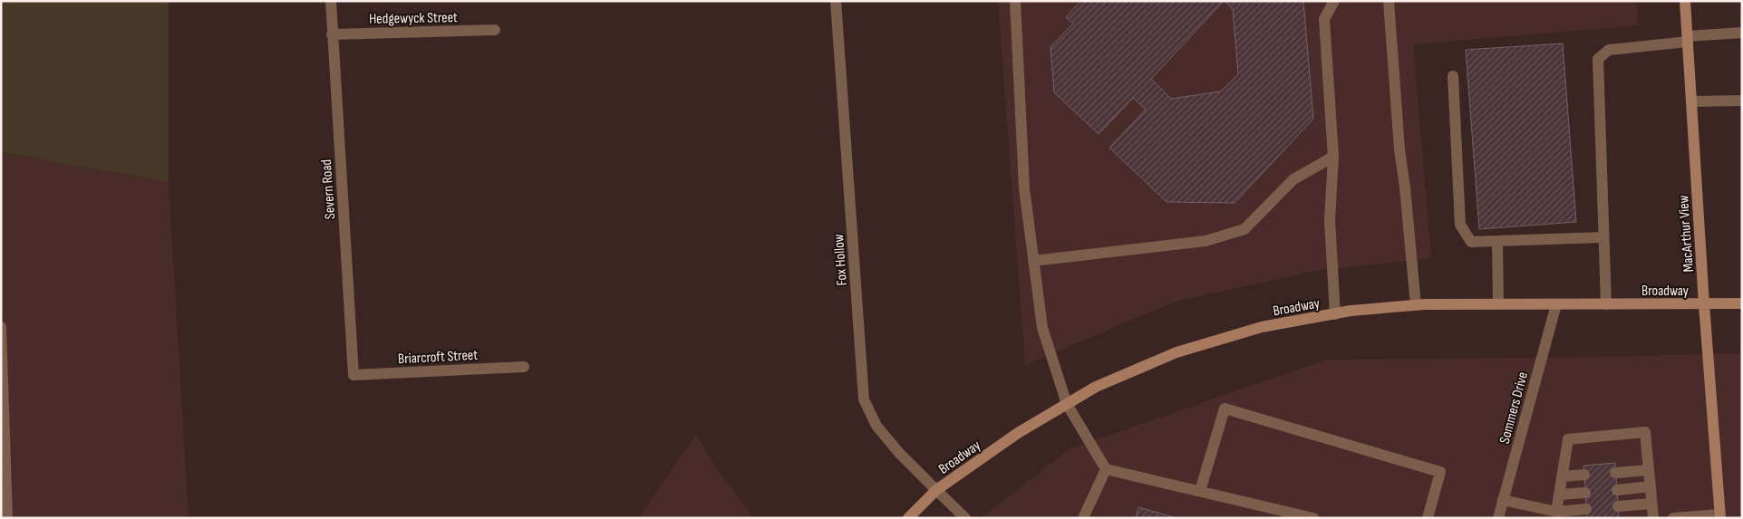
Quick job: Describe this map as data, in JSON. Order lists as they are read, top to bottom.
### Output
{
  "streets": {
    "main road": ["MacArthur View", "Broadway"],
    "street": [
      "Hedgewyck Street",
      "Severn Road",
      "Fox Hollow",
      "Briarcroft Street",
      "Sommers Drive"
    ]
  },
  "crossings": [
    ["Hedgewyck Street", "Severn Road"],
    ["Severn Road", "Briarcroft Street"],
    ["MacArthur View", "Broadway"],
    ["Fox Hollow", "Broadway"],
    ["Broadway", "Sommers Drive"]
  ]
}
